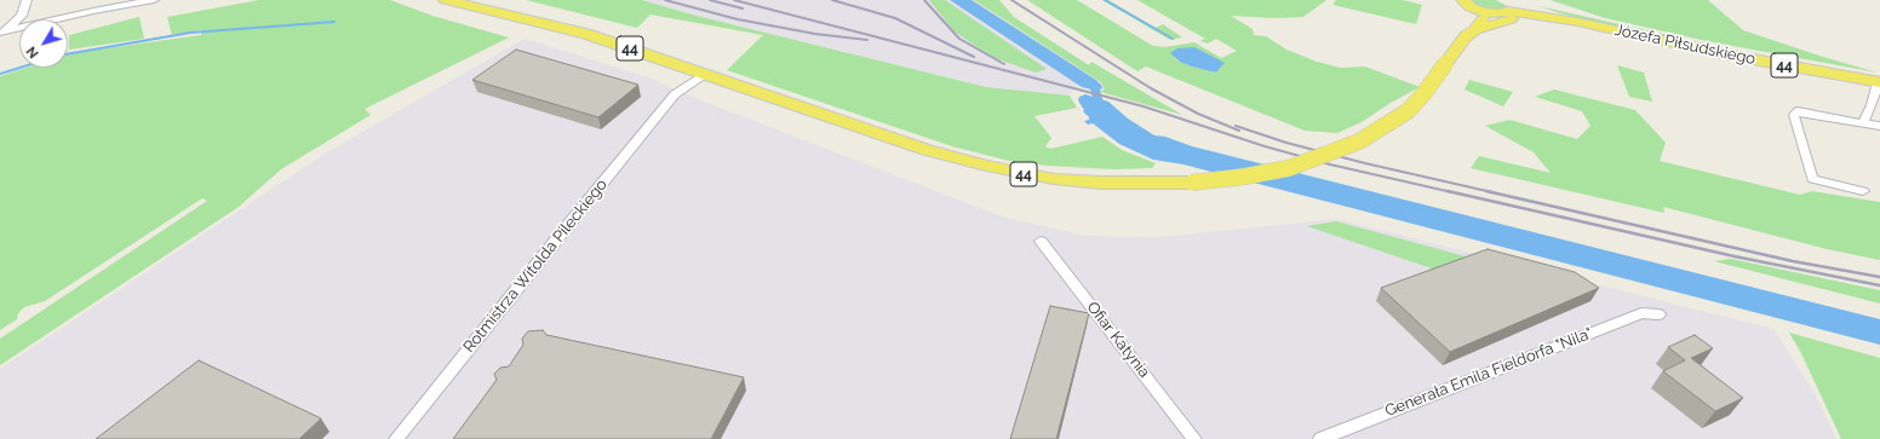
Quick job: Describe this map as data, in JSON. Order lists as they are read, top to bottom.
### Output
{
  "streets": {
    "main road": ["Józefa Piłsudskiego", "44"],
    "street": ["Rotmistrza Witolda Pileckiego", "Ofiar Katynia", "Generała Emila Fieldorfa \"Nila\""]
  },
  "crossings": [
    ["Józefa Piłsudskiego", "44"],
    ["44", "Rotmistrza Witolda Pileckiego"]
  ],
  "north": "bottom left"
}
